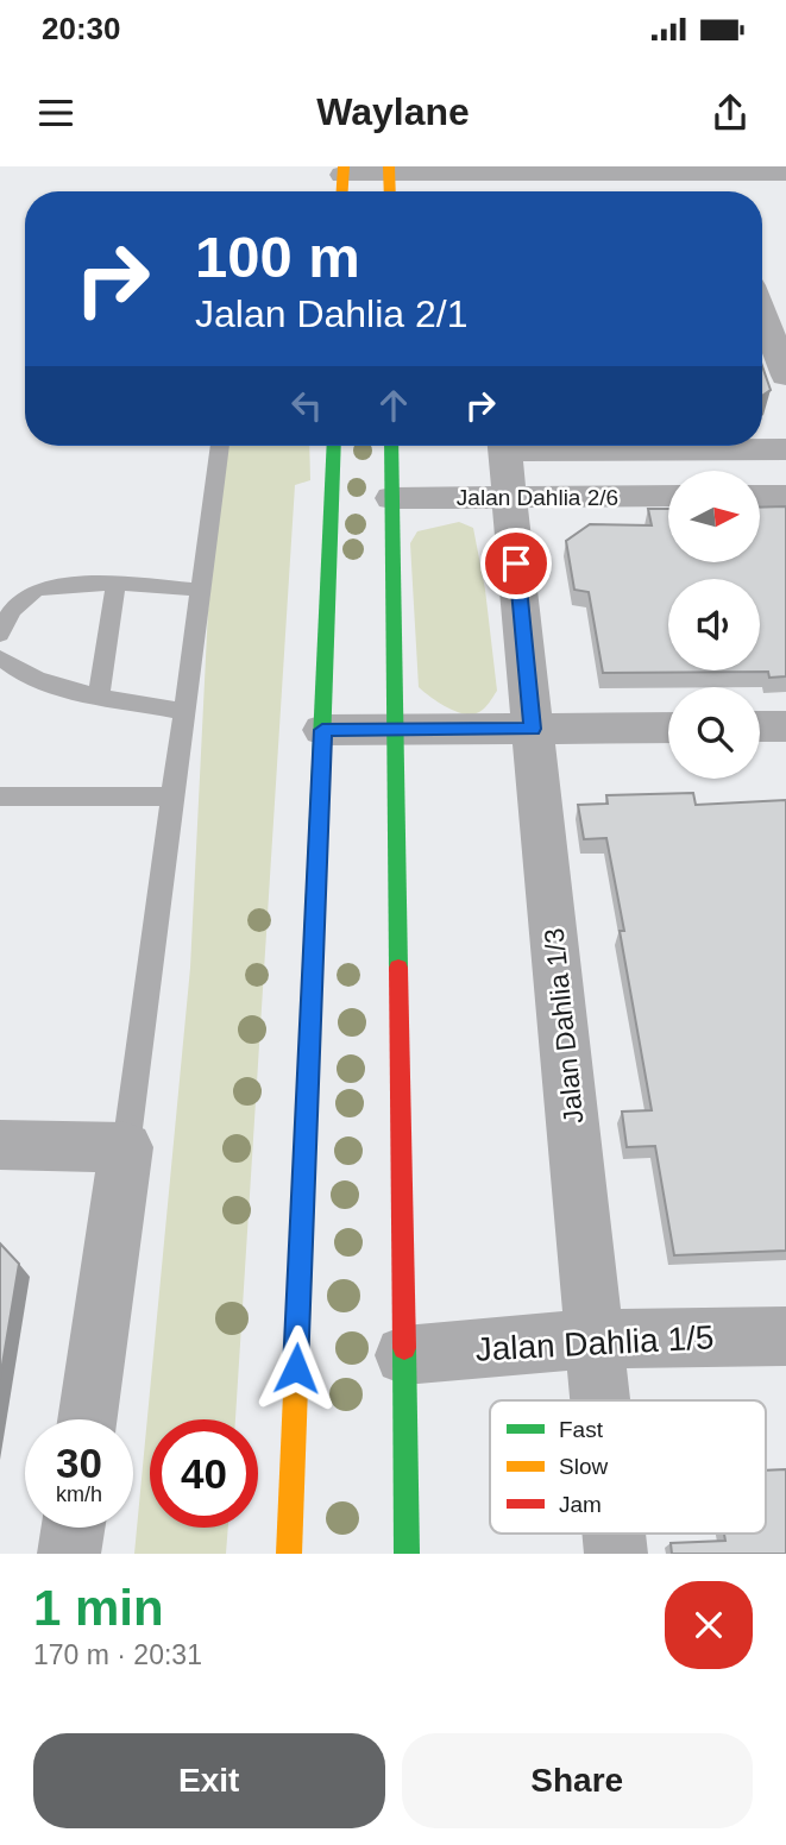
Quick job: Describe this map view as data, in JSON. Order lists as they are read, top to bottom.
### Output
{
  "streets": {
    "street": ["Jalan Dahlia 2/6", "Jalan Dahlia 1/3", "Jalan Dahlia 1/5"]
  },
  "crossings": [
    ["Jalan Dahlia 2/6", "Jalan Dahlia 1/3"],
    ["Jalan Dahlia 1/3", "Jalan Dahlia 1/5"]
  ],
  "legend": ["Fast", "Slow", "Jam"],
  "north": "right",
  "page": {
    "status": "20:30",
    "header": "Waylane",
    "turn": ["100 m", "Jalan Dahlia 2/1"],
    "speed": "30 km/h",
    "limit": "40",
    "heading": ["1 min", "170 m · 20:31"],
    "buttons": ["Exit", "Share"]
  }
}
